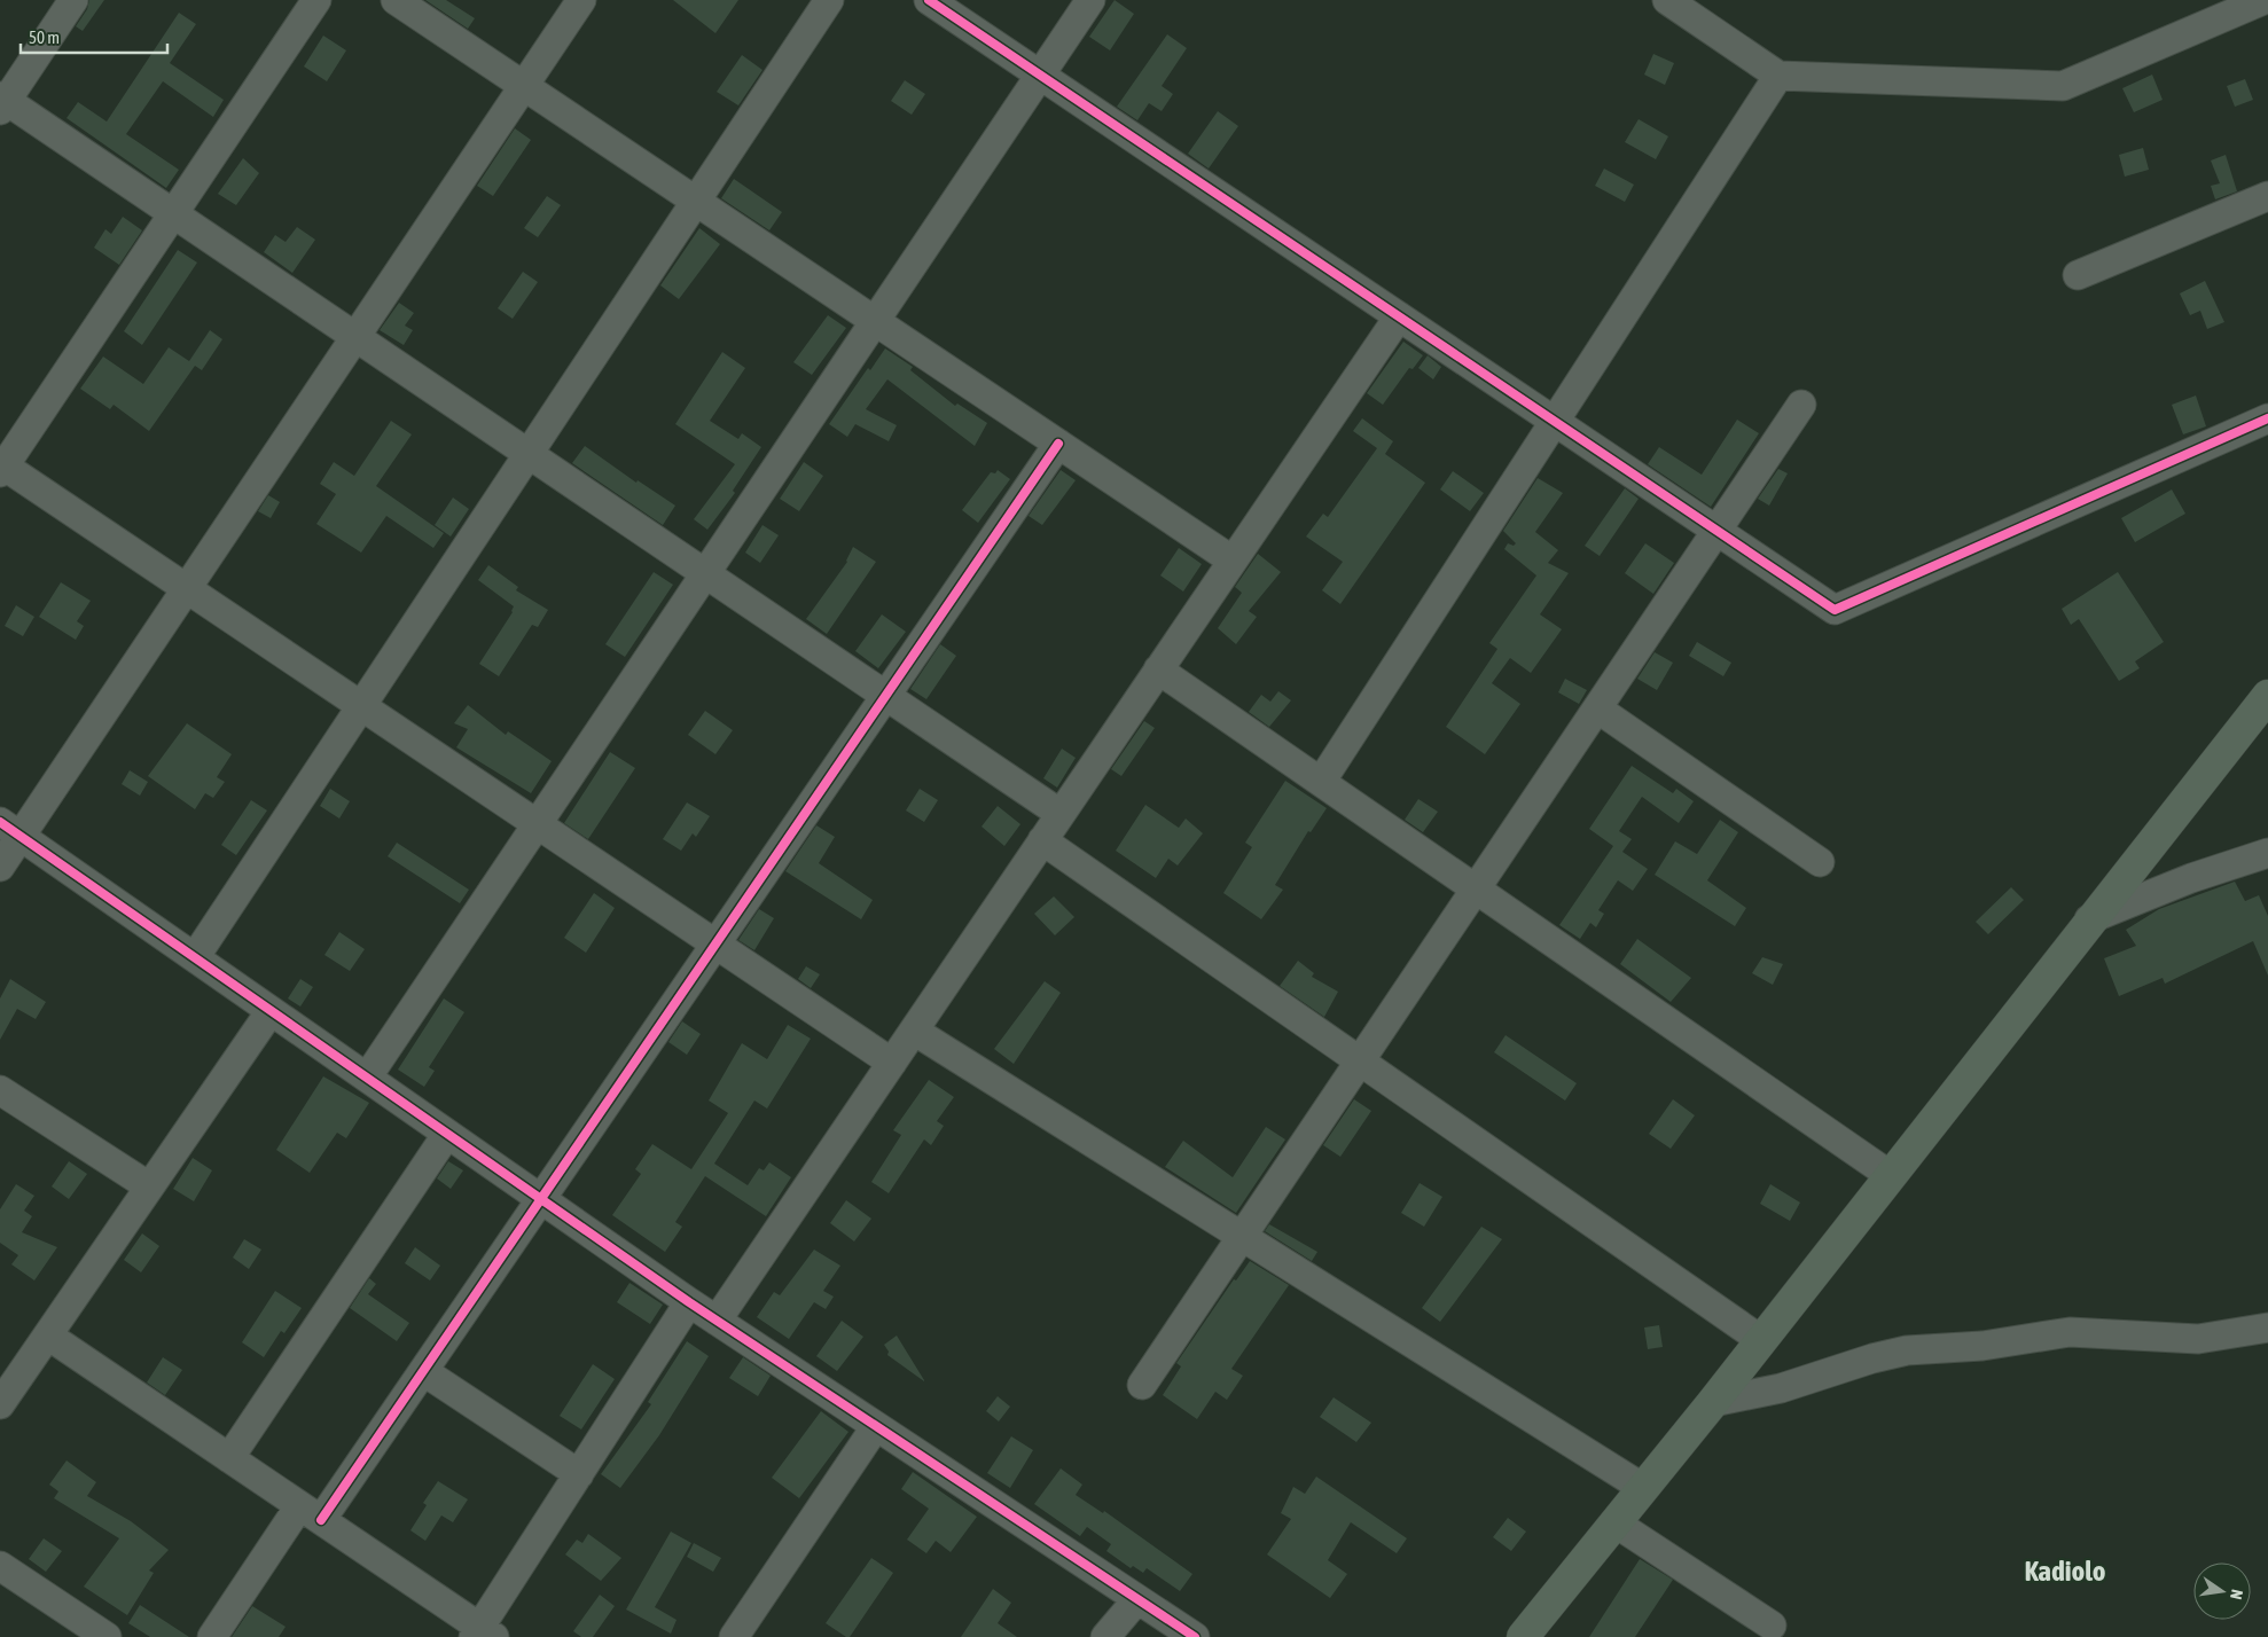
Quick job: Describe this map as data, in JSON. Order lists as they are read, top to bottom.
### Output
{
  "districts": ["Kadiolo"],
  "scale_bar": "50 m",
  "north": "right"
}
